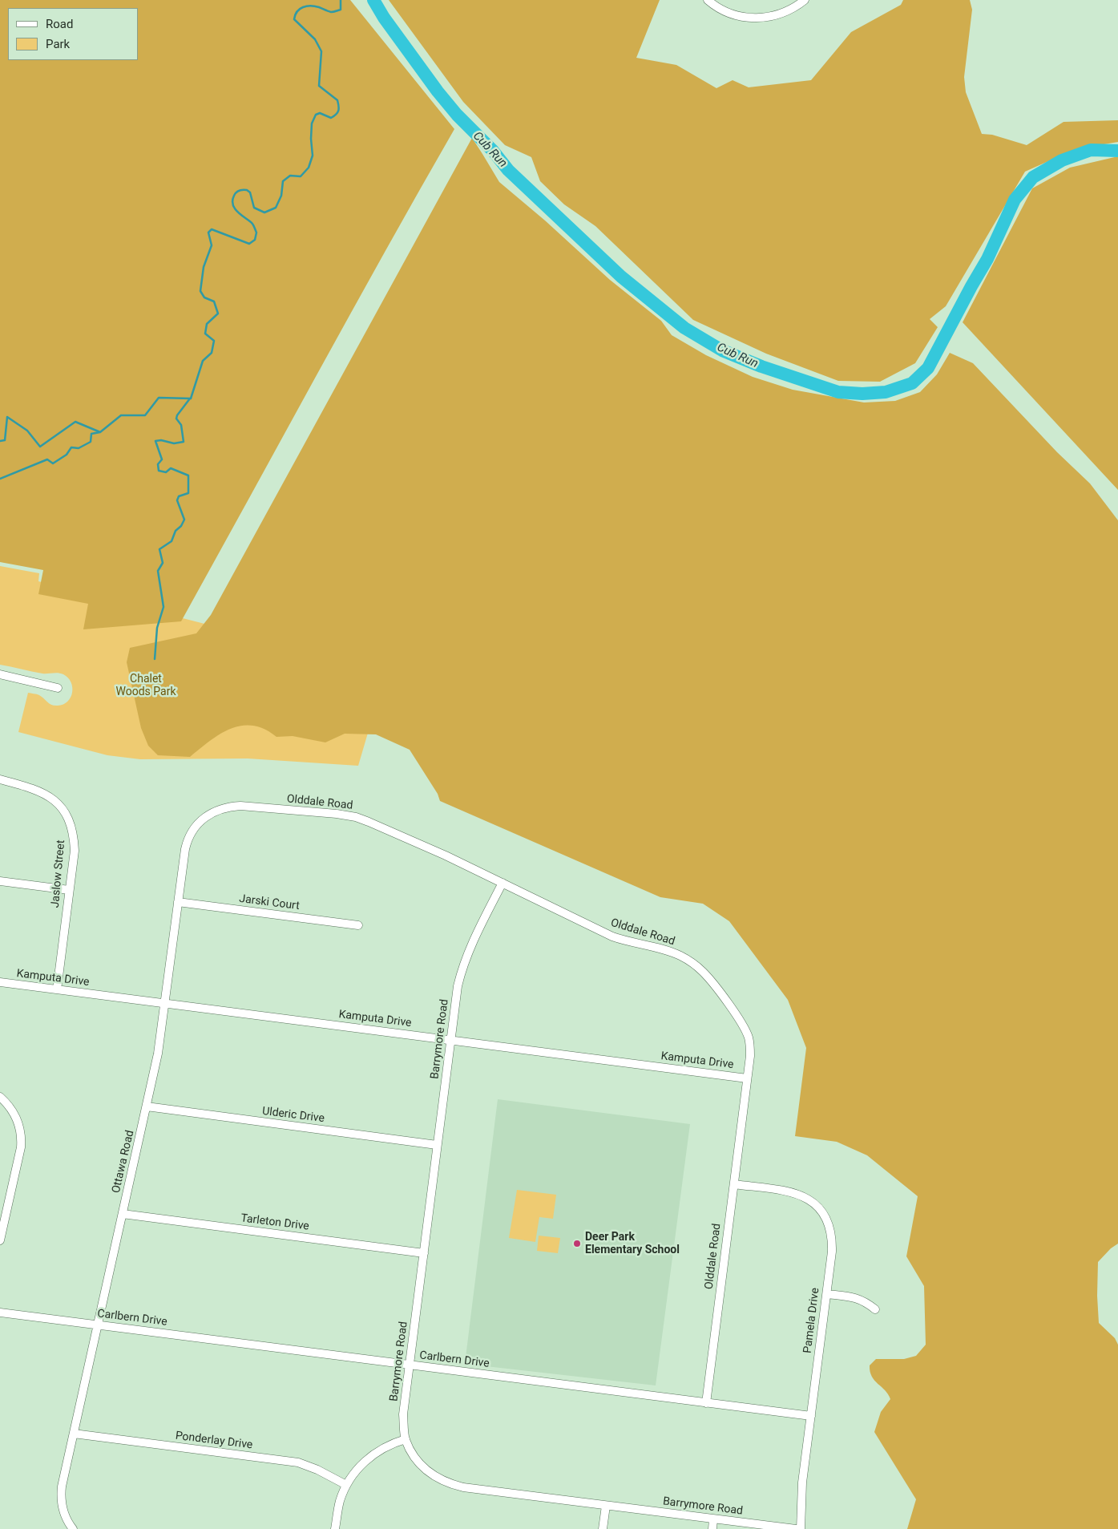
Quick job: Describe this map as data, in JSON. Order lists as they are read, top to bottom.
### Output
{
  "streets": {
    "street": [
      "Olddale Road",
      "Jaslow Street",
      "Jarski Court",
      "Kamputa Drive",
      "Barrymore Road",
      "Ulderic Drive",
      "Ottawa Road",
      "Tarleton Drive",
      "Carlbern Drive",
      "Pamela Drive",
      "Ponderlay Drive"
    ]
  },
  "crossings": [
    ["Olddale Road", "Kamputa Drive"],
    ["Olddale Road", "Barrymore Road"],
    ["Olddale Road", "Ottawa Road"],
    ["Olddale Road", "Carlbern Drive"],
    ["Olddale Road", "Pamela Drive"],
    ["Jaslow Street", "Kamputa Drive"],
    ["Jarski Court", "Ottawa Road"],
    ["Kamputa Drive", "Barrymore Road"],
    ["Kamputa Drive", "Ottawa Road"],
    ["Barrymore Road", "Ulderic Drive"],
    ["Barrymore Road", "Tarleton Drive"],
    ["Barrymore Road", "Carlbern Drive"],
    ["Ulderic Drive", "Ottawa Road"],
    ["Ottawa Road", "Tarleton Drive"],
    ["Ottawa Road", "Carlbern Drive"],
    ["Ottawa Road", "Ponderlay Drive"],
    ["Carlbern Drive", "Pamela Drive"]
  ],
  "water": ["Cub Run"],
  "parks": ["Chalet Woods Park"],
  "places": ["Deer Park Elementary School"],
  "legend": ["Road", "Park"]
}
